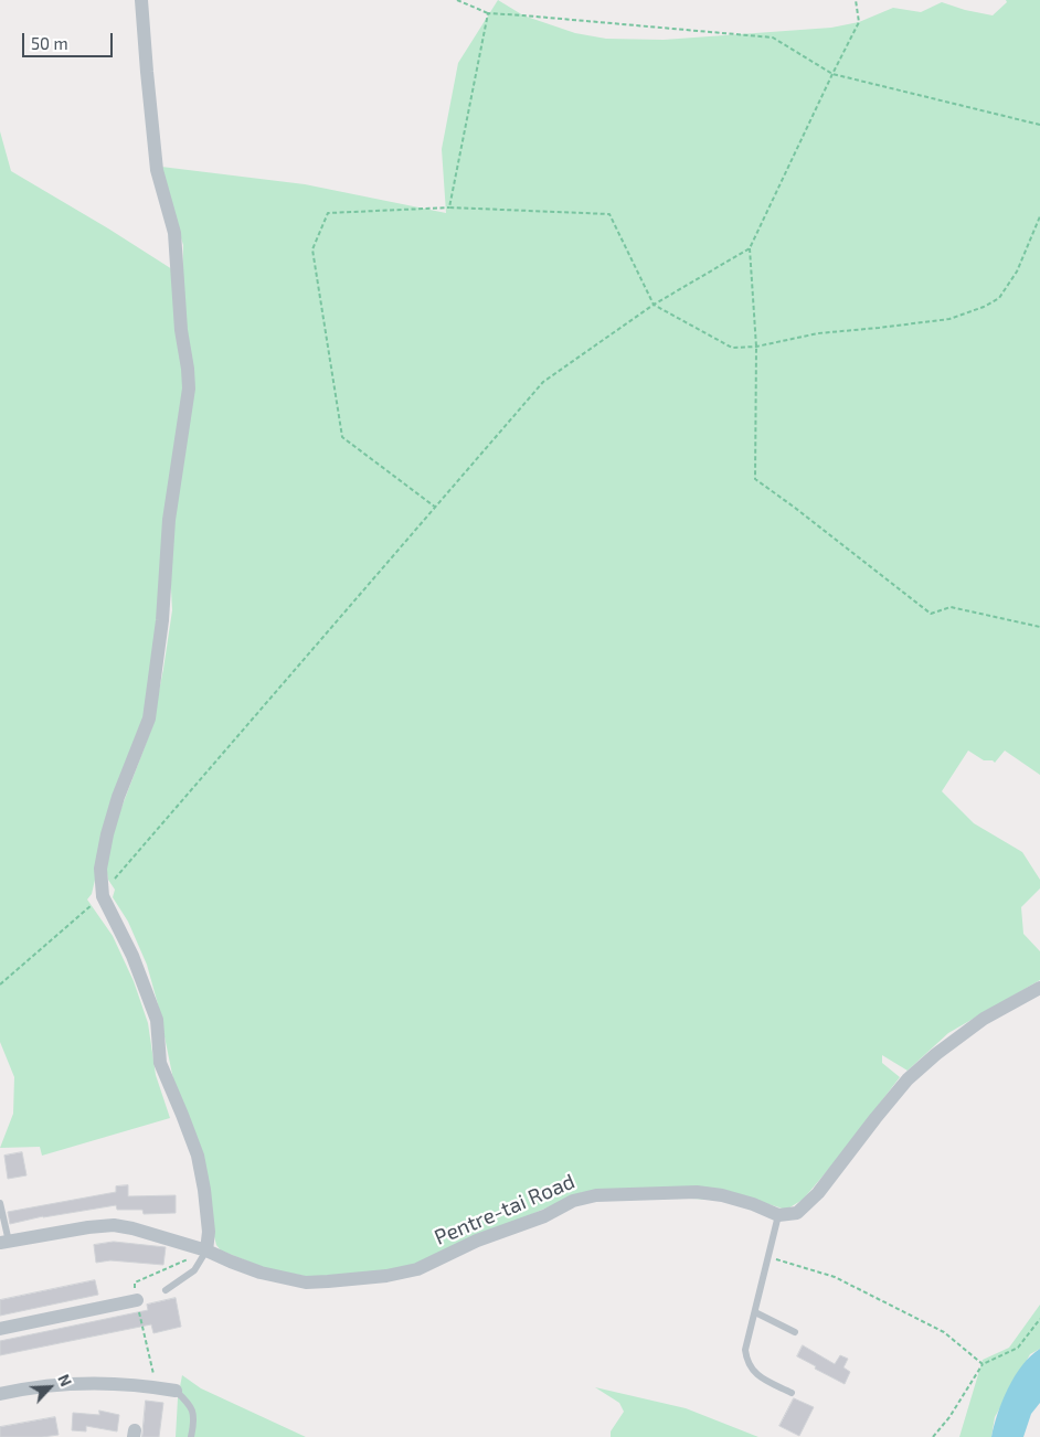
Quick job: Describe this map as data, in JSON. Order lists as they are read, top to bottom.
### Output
{
  "streets": {
    "street": ["Pentre-tai Road"]
  },
  "scale_bar": "50 m",
  "north": "top right"
}
